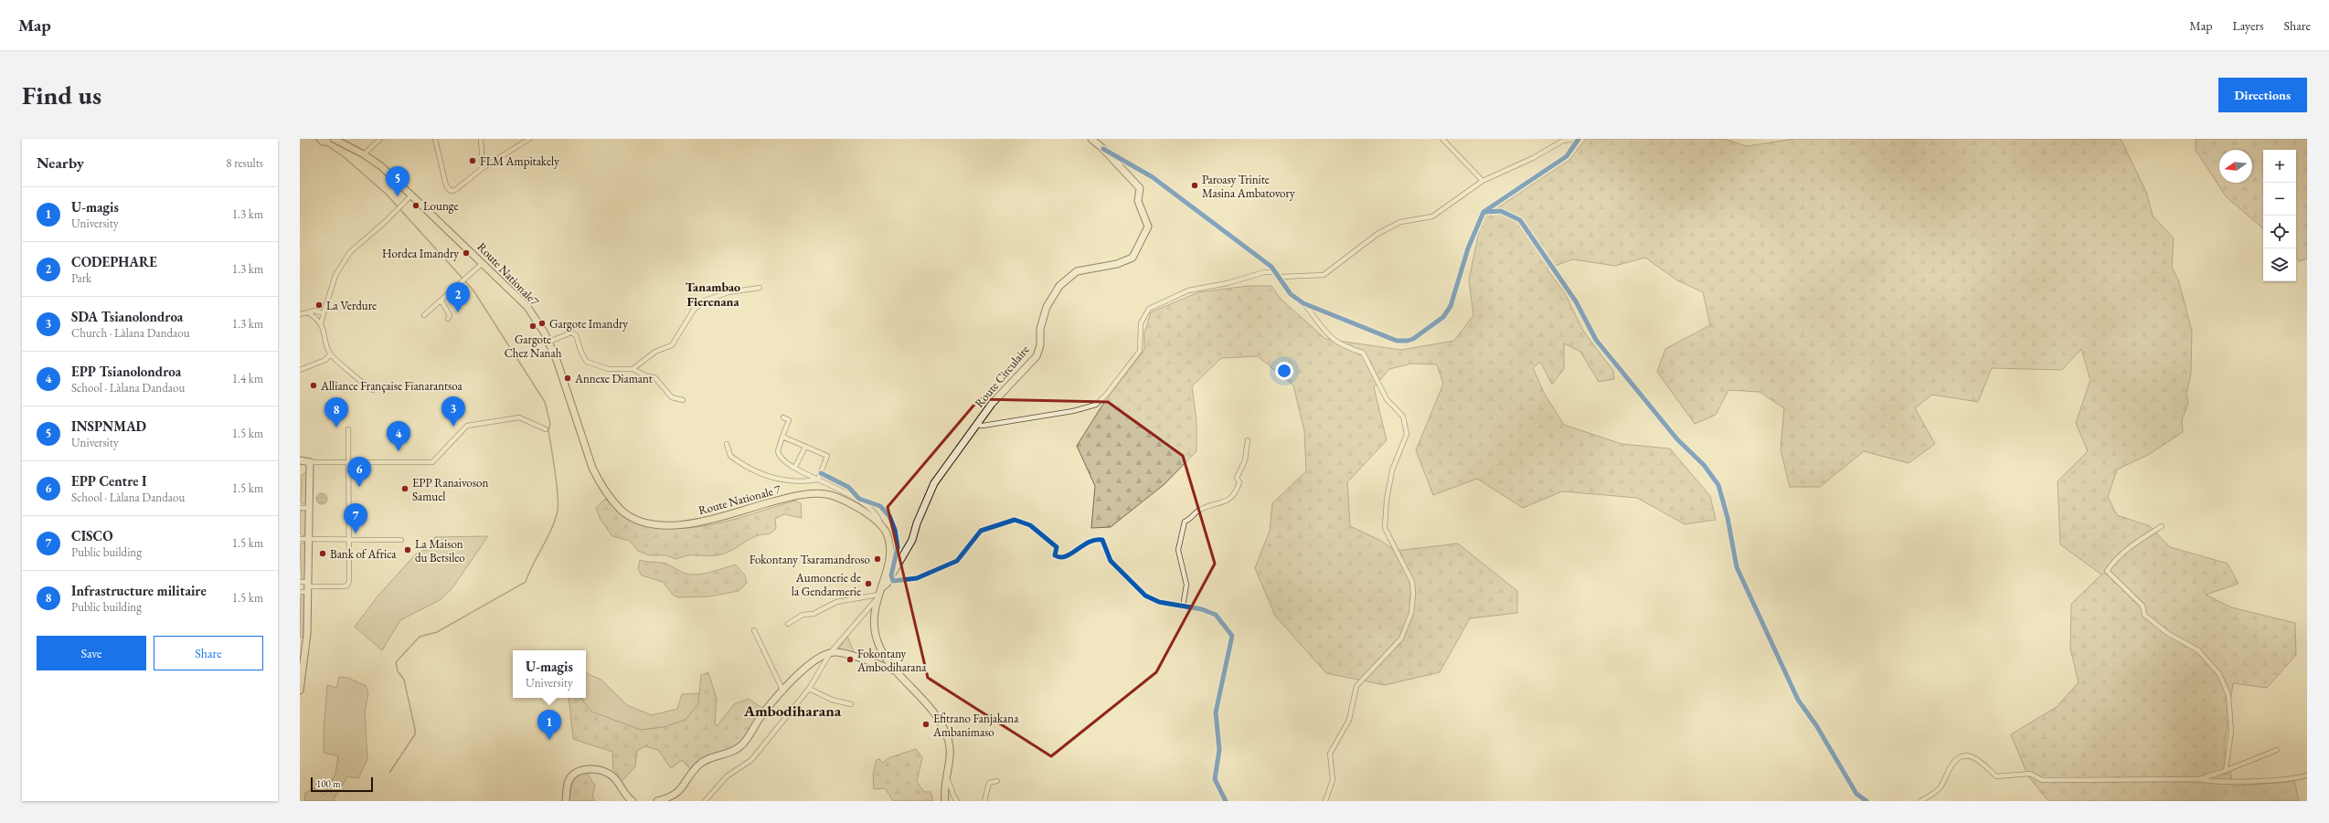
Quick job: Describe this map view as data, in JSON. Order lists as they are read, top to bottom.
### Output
{
  "streets": {
    "main road": ["Route Nationale7", "Route Nationale 7"],
    "street": ["Route Circulaire"]
  },
  "crossings": [
    ["Route Nationale7", "Route Nationale 7"]
  ],
  "districts": ["Tanambao Fierenana", "Ambodiharana"],
  "places": [
    "FLM Ampitakely",
    "Paroasy Trinite Masina Ambatovory",
    "Lounge",
    "Hordea Imandry",
    "La Verdure",
    "Gargote Imandry",
    "Gargote Chez Nanah",
    "Annexe Diamant",
    "Alliance Française Fianarantsoa",
    "EPP Ranaivoson Samuel",
    "La Maison du Betsileo",
    "Bank of Africa",
    "Fokontany Tsaramandroso",
    "Aumonerie de la Gendarmerie",
    "Fokontany Ambodiharana",
    "Efitrano Fanjakana Ambanimaso"
  ],
  "scale_bar": "100 m",
  "north": "left",
  "page": {
    "header": "Map",
    "nav": ["Map", "Layers", "Share"],
    "buttons": [
      "Directions",
      ["Save", "Share"]
    ],
    "title": "Find us",
    "heading": ["Nearby", "8 results"],
    "map_buttons": ["+", "−"],
    "pins": [
      "5",
      "2",
      "3",
      "8",
      "4",
      "6",
      "7",
      "1"
    ],
    "list": [
      {
        "mark": "1",
        "name": "U-magis",
        "note": "University",
        "value": "1.3 km"
      },
      {
        "mark": "2",
        "name": "CODEPHARE",
        "note": "Park",
        "value": "1.3 km"
      },
      {
        "mark": "3",
        "name": "SDA Tsianolondroa",
        "note": "Church · Làlana Dandaou",
        "value": "1.3 km"
      },
      {
        "mark": "4",
        "name": "EPP Tsianolondroa",
        "note": "School · Làlana Dandaou",
        "value": "1.4 km"
      },
      {
        "mark": "5",
        "name": "INSPNMAD",
        "note": "University",
        "value": "1.5 km"
      },
      {
        "mark": "6",
        "name": "EPP Centre I",
        "note": "School · Làlana Dandaou",
        "value": "1.5 km"
      },
      {
        "mark": "7",
        "name": "CISCO",
        "note": "Public building",
        "value": "1.5 km"
      },
      {
        "mark": "8",
        "name": "Infrastructure militaire",
        "note": "Public building",
        "value": "1.5 km"
      }
    ],
    "popup": ["U-magis", "University"],
    "scale": "100 m"
  }
}
